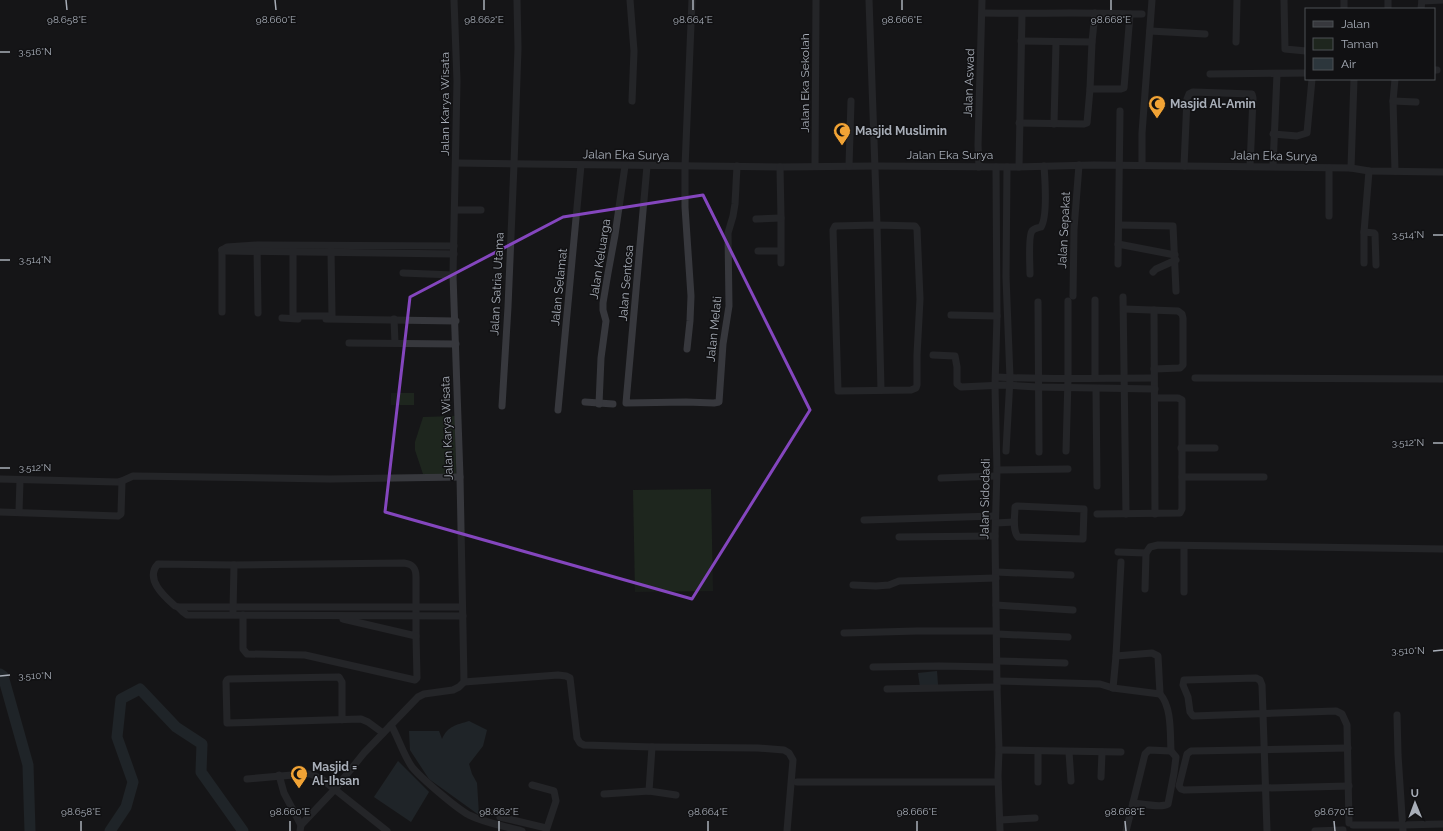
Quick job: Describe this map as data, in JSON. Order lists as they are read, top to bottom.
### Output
{
  "streets": {
    "street": [
      "Jalan Eka Sekolah",
      "Jalan Aswad",
      "Jalan Karya Wisata",
      "Jalan Eka Surya",
      "Jalan Sepakat",
      "Jalan Keluarga",
      "Jalan Sentosa",
      "Jalan Satria Utama",
      "Jalan Selamat",
      "Jalan Melati",
      "Jalan Sidodadi"
    ]
  },
  "crossings": [
    ["Jalan Eka Sekolah", "Jalan Eka Surya"],
    ["Jalan Aswad", "Jalan Eka Surya"],
    ["Jalan Karya Wisata", "Jalan Eka Surya"],
    ["Jalan Eka Surya", "Jalan Sepakat"],
    ["Jalan Eka Surya", "Jalan Keluarga"],
    ["Jalan Eka Surya", "Jalan Sentosa"],
    ["Jalan Eka Surya", "Jalan Satria Utama"],
    ["Jalan Eka Surya", "Jalan Selamat"],
    ["Jalan Eka Surya", "Jalan Melati"],
    ["Jalan Eka Surya", "Jalan Sidodadi"],
    ["Jalan Sentosa", "Jalan Melati"]
  ],
  "places": {
    "mosque": ["Masjid Al-Amin", "Masjid Muslimin", "Masjid = Al-Ihsan"]
  },
  "legend": ["Jalan", "Taman", "Air"],
  "north": "top",
  "coordinates": [
    "98.658°E",
    "98.660°E",
    "98.662°E",
    "98.664°E",
    "98.666°E",
    "98.668°E",
    "3.516°N",
    "3.514°N",
    "3.512°N",
    "3.510°N",
    "98.670°E"
  ]
}
